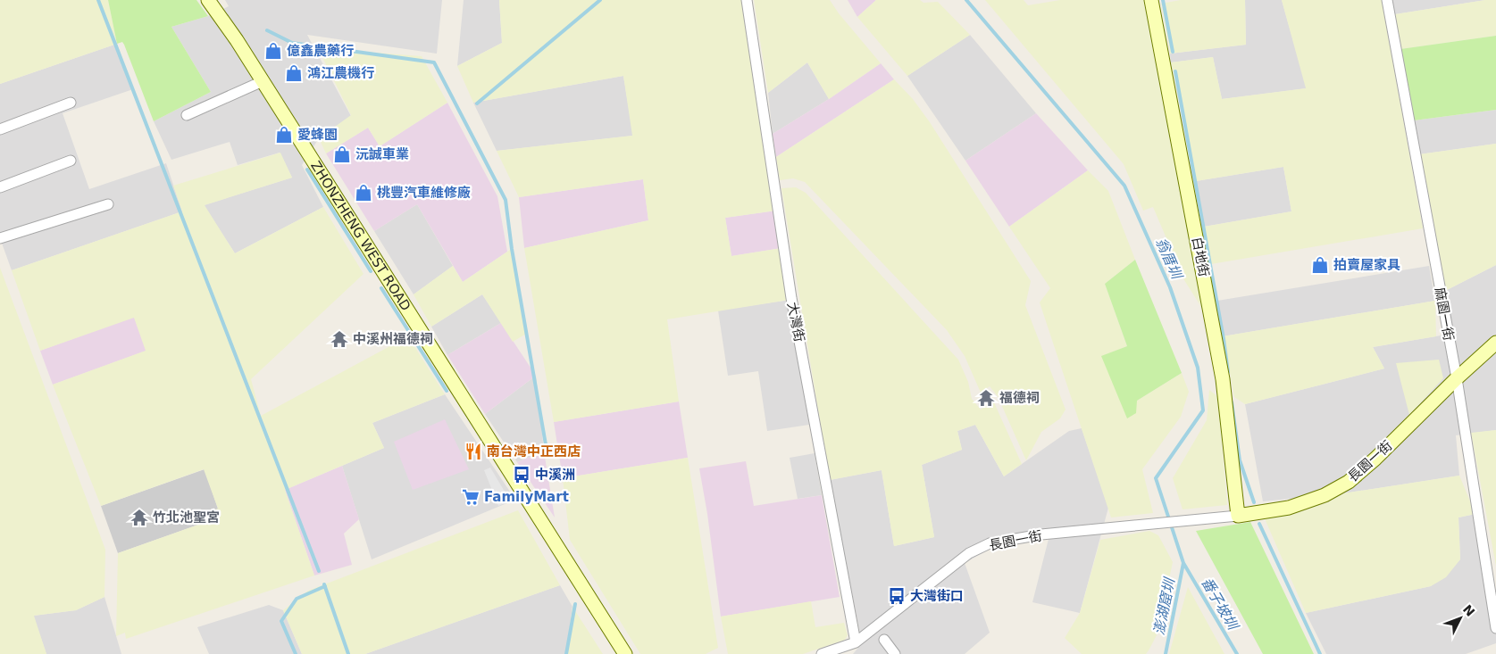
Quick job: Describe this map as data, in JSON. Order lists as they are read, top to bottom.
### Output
{
  "streets": {
    "street": [
      "ZHONZHENG WEST ROAD",
      "白地街",
      "麻園一街",
      "大灣街",
      "長園一街"
    ]
  },
  "crossings": [
    ["白地街", "長園一街"],
    ["麻園一街", "長園一街"],
    ["大灣街", "長園一街"]
  ],
  "water": ["翁厝圳", "番子坡圳", "澎湖窟圳"],
  "places": {
    "shop": [
      "億鑫農藥行",
      "鴻江農機行",
      "愛蜂園",
      "沅誠車業",
      "桃豐汽車維修廠",
      "拍賣屋家具"
    ],
    "temple": ["中溪州福德祠", "福德祠", "竹北池聖宮"],
    "restaurant": ["南台灣中正西店"],
    "bus stop": ["中溪洲", "大灣街口"],
    "supermarket": ["FamilyMart"]
  },
  "north": "top right"
}
